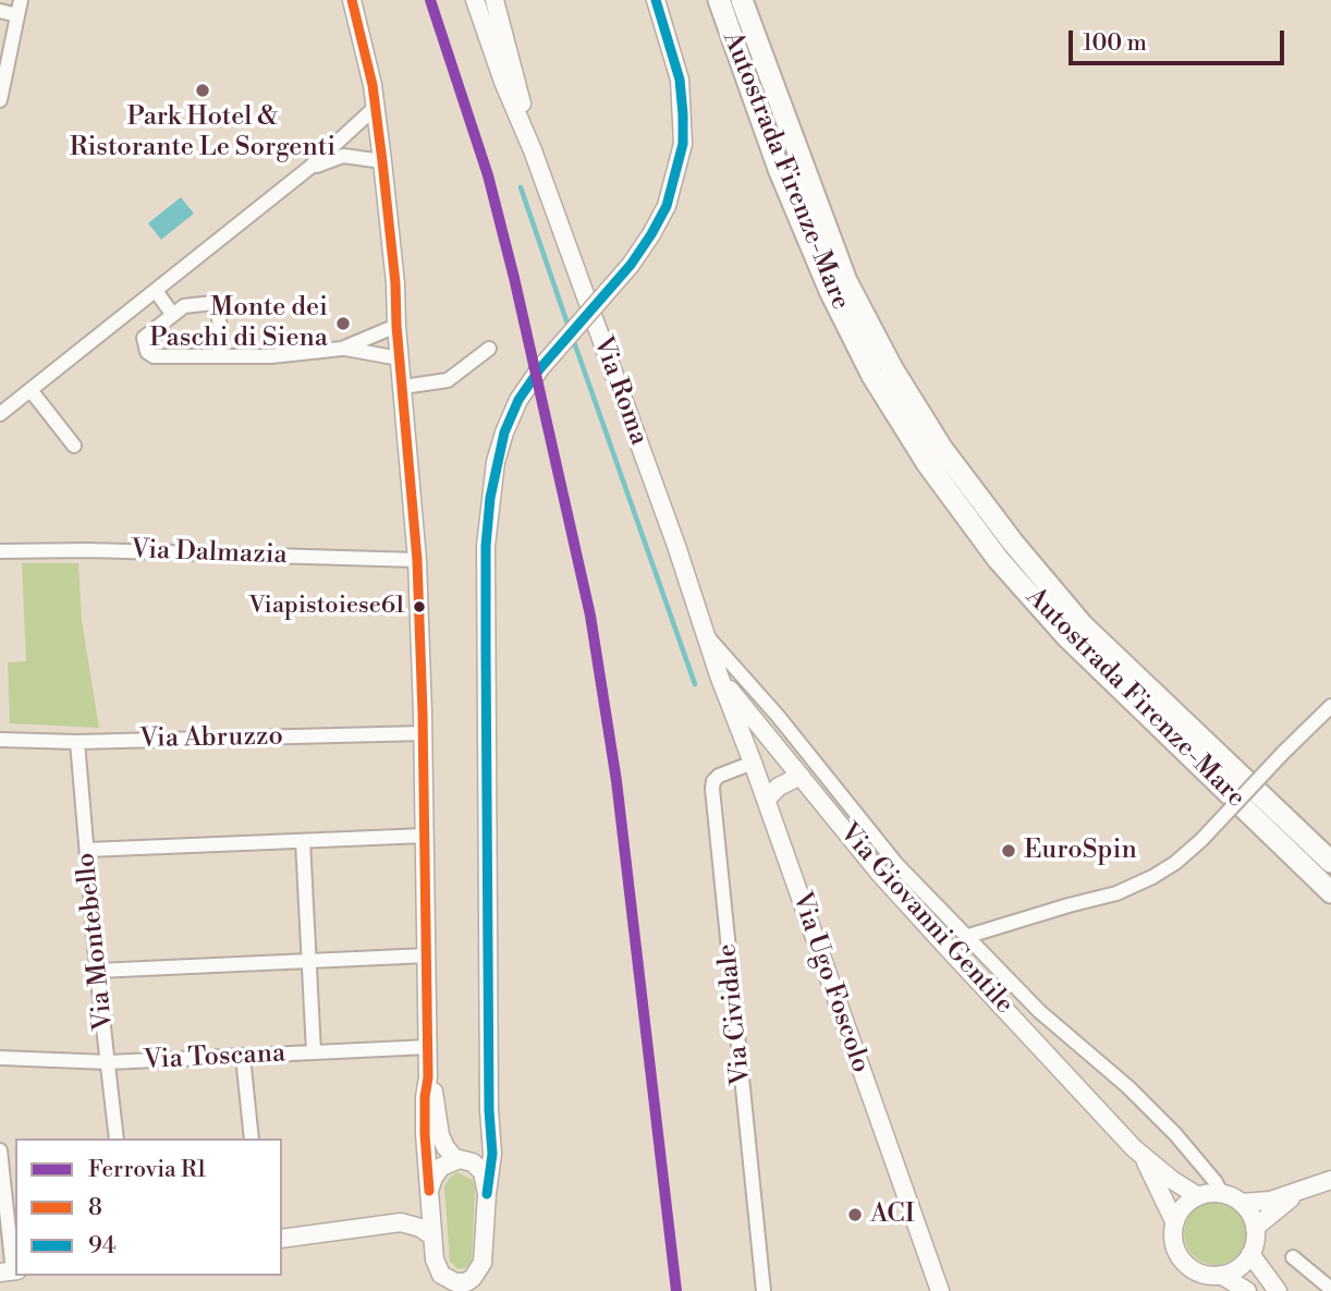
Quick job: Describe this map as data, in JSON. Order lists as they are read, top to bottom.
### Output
{
  "streets": {
    "highway": ["Autostrada Firenze-Mare"],
    "main road": ["Via Roma", "Via Giovanni Gentile", "Via Ugo Foscolo"],
    "street": [
      "Via Dalmazia",
      "Via Abruzzo",
      "Via Montebello",
      "Via Cividale",
      "Via Toscana"
    ]
  },
  "crossings": [
    ["Via Roma", "Via Giovanni Gentile"],
    ["Via Roma", "Via Ugo Foscolo"],
    ["Via Abruzzo", "Via Montebello"],
    ["Via Giovanni Gentile", "Via Ugo Foscolo"],
    ["Via Montebello", "Via Toscana"],
    ["Via Ugo Foscolo", "Via Cividale"]
  ],
  "places": [
    "Park Hotel & Ristorante Le Sorgenti",
    "Monte dei Paschi di Siena",
    "Viapistoiese61",
    "EuroSpin",
    "ACI"
  ],
  "lines": ["rail line R1", "transit line 8", "transit line 94"],
  "legend": ["Ferrovia R1", "8", "94"],
  "scale_bar": "100 m"
}
